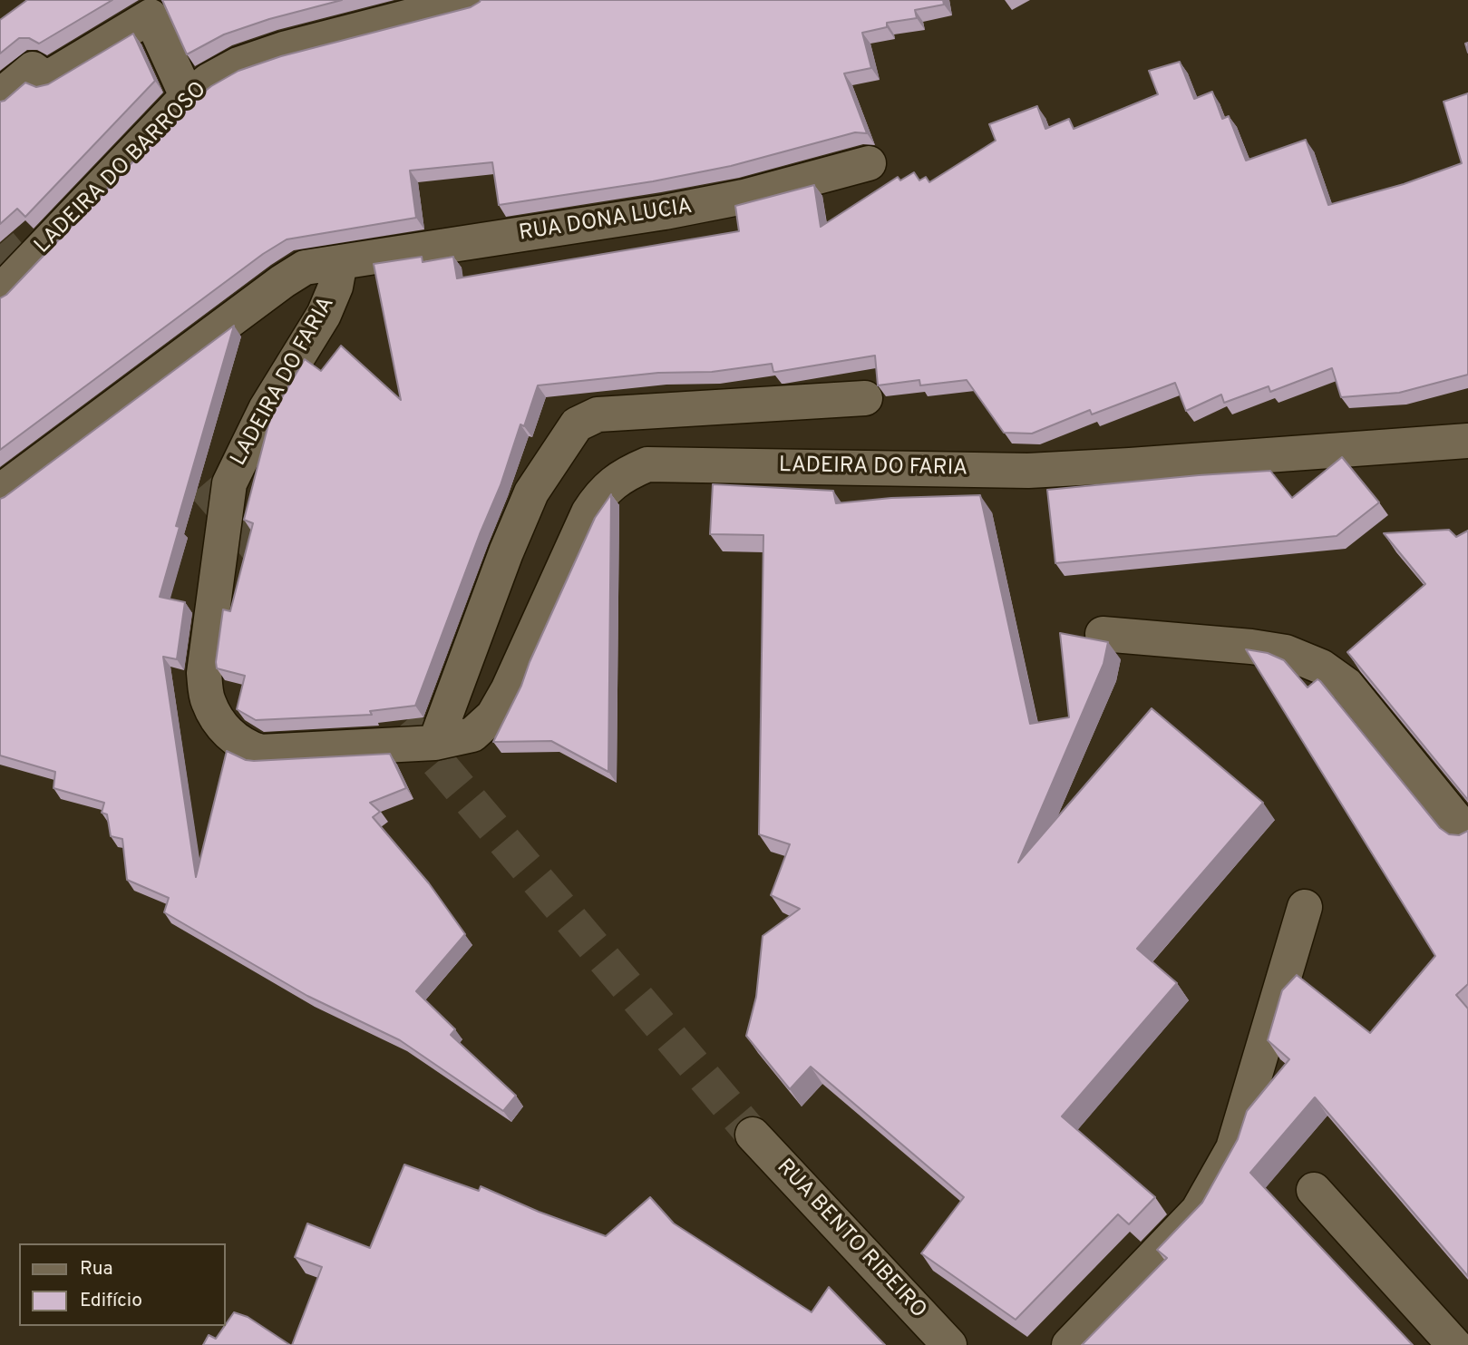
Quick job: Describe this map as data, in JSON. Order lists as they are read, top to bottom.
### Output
{
  "streets": {
    "street": [
      "LADEIRA DO BARROSO",
      "RUA DONA LUCIA",
      "LADEIRA DO FARIA",
      "RUA BENTO RIBEIRO"
    ]
  },
  "crossings": [
    ["RUA DONA LUCIA", "LADEIRA DO FARIA"]
  ],
  "legend": ["Rua", "Edifício"]
}
